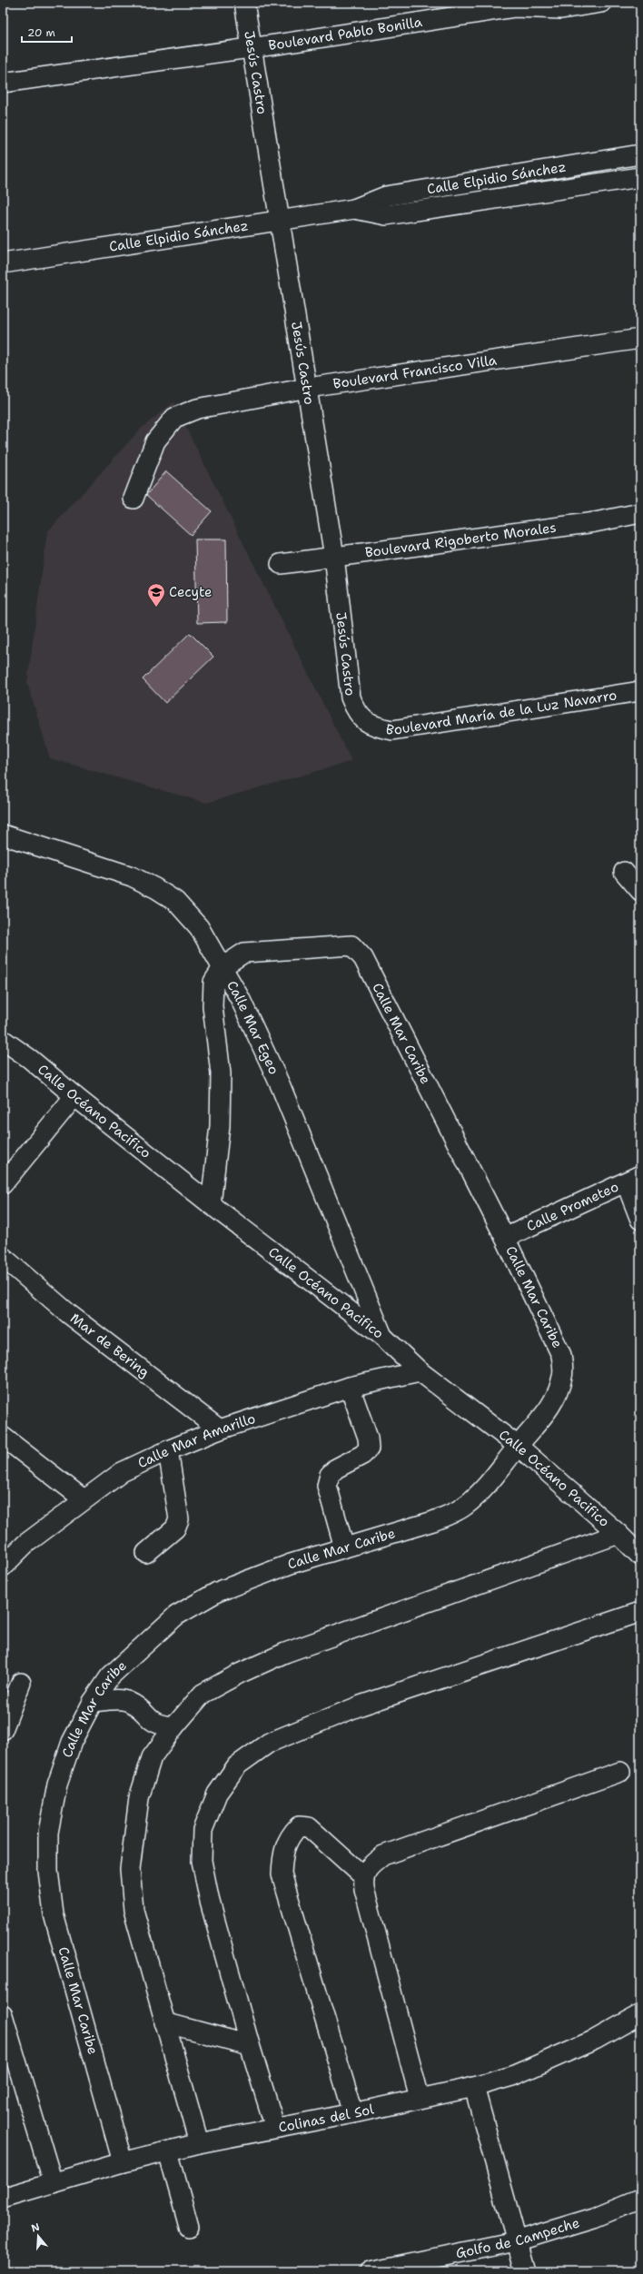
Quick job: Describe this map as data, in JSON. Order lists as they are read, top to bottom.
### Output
{
  "streets": {
    "street": [
      "Boulevard Pablo Bonilla",
      "Jesús Castro",
      "Calle Elpidio Sánchez",
      "Boulevard Francisco Villa",
      "Boulevard Rigoberto Morales",
      "Boulevard María de la Luz Navarro",
      "Calle Mar Egeo",
      "Calle Mar Caribe",
      "Calle Océano Pacifico",
      "Calle Prometeo",
      "Mar de Bering",
      "Calle Mar Amarillo",
      "Colinas del Sol",
      "Golfo de Campeche"
    ]
  },
  "crossings": [
    ["Boulevard Pablo Bonilla", "Jesús Castro"],
    ["Jesús Castro", "Calle Elpidio Sánchez"],
    ["Jesús Castro", "Boulevard Francisco Villa"],
    ["Jesús Castro", "Boulevard Rigoberto Morales"],
    ["Jesús Castro", "Boulevard María de la Luz Navarro"],
    ["Calle Mar Egeo", "Calle Mar Caribe"],
    ["Calle Mar Egeo", "Calle Océano Pacifico"],
    ["Calle Mar Caribe", "Calle Océano Pacifico"],
    ["Calle Mar Caribe", "Calle Prometeo"],
    ["Calle Mar Caribe", "Colinas del Sol"],
    ["Calle Océano Pacifico", "Calle Mar Amarillo"],
    ["Mar de Bering", "Calle Mar Amarillo"]
  ],
  "places": {
    "school or university": ["Cecyte"]
  },
  "scale_bar": "20 m",
  "north": "top"
}
